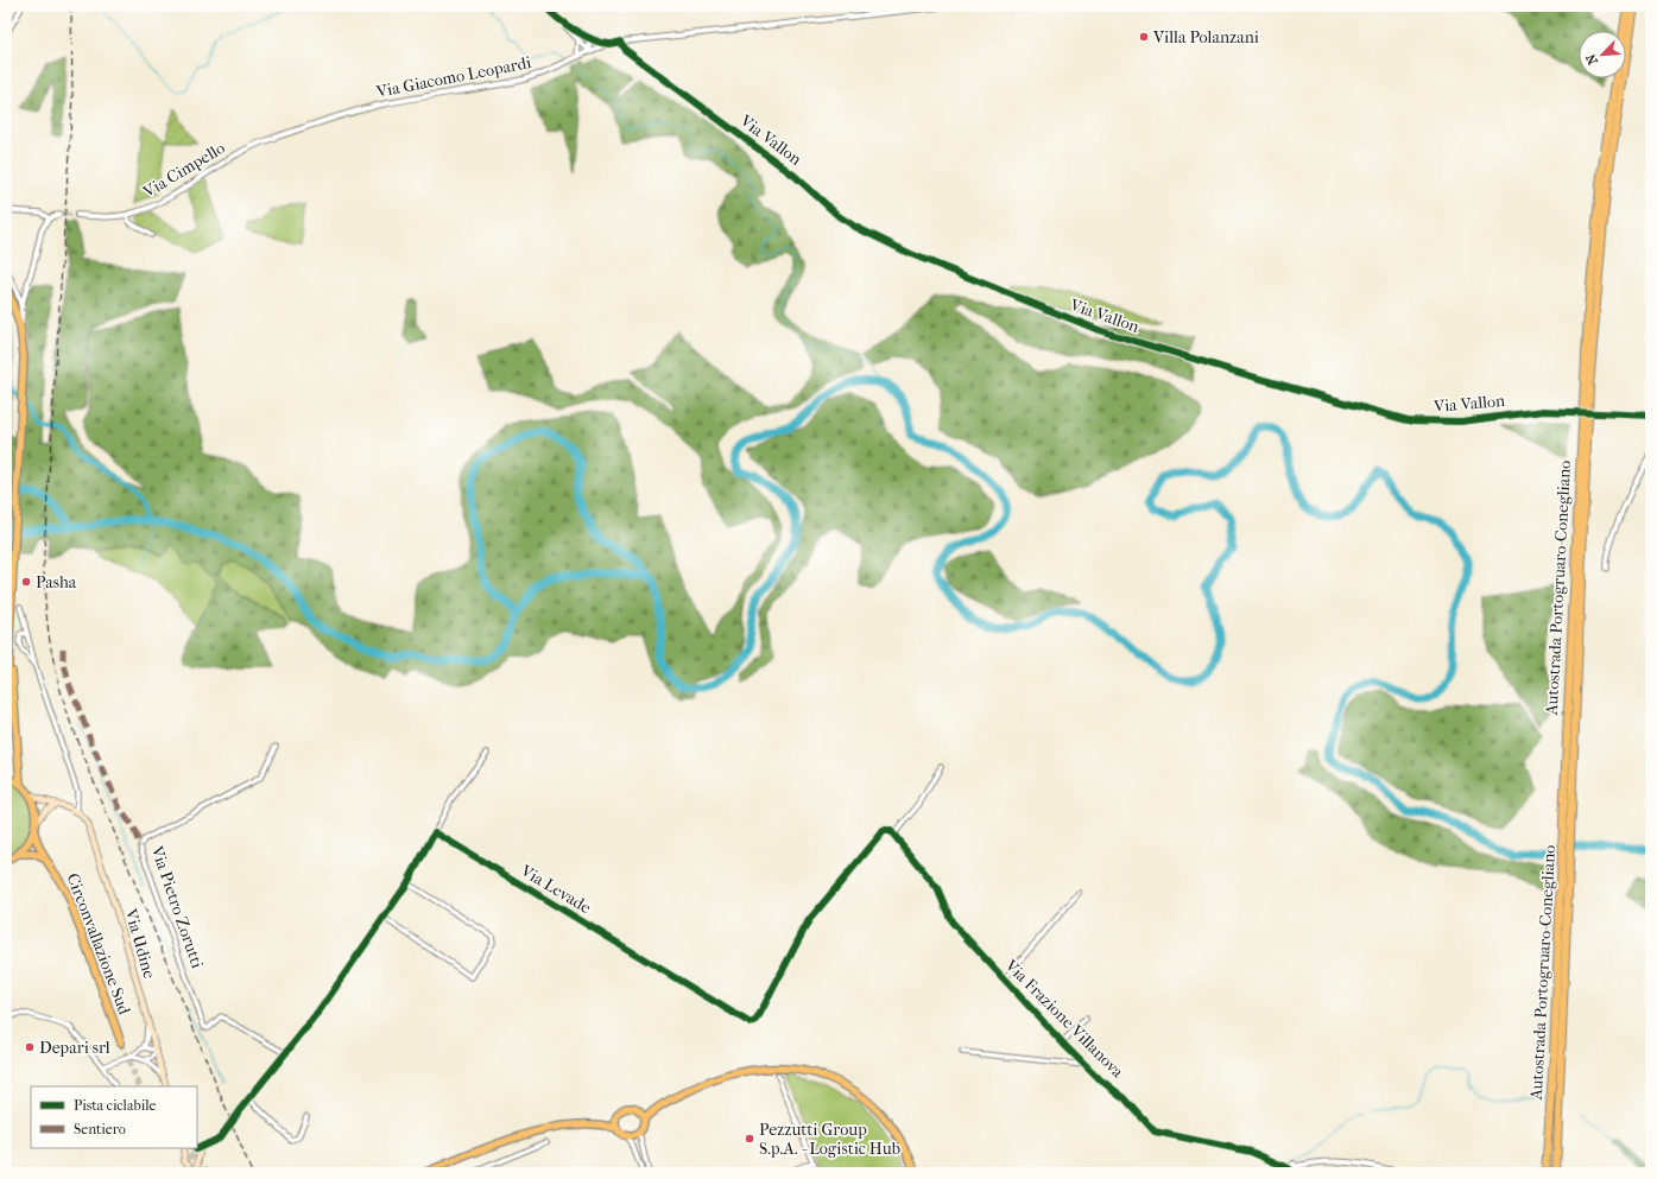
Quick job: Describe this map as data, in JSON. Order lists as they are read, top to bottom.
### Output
{
  "streets": {
    "highway": ["Autostrada Portogruaro-Conegliano"],
    "main road": ["Circonvallazione Sud", "Via Udine"],
    "street": [
      "Via Giacomo Leopardi",
      "Via Vallon",
      "Via Cimpello",
      "Via Levade",
      "Via Pietro Zorutti",
      "Via Frazione Villanova"
    ]
  },
  "crossings": [
    ["Via Giacomo Leopardi", "Via Vallon"],
    ["Via Giacomo Leopardi", "Via Cimpello"],
    ["Via Levade", "Via Frazione Villanova"]
  ],
  "places": [
    "Villa Polanzani",
    "Pasha",
    "Depari srl",
    "Pezzutti Group S.p.A. - Logistic Hub"
  ],
  "legend": ["Pista ciclabile", "Sentiero"],
  "north": "bottom left"
}
